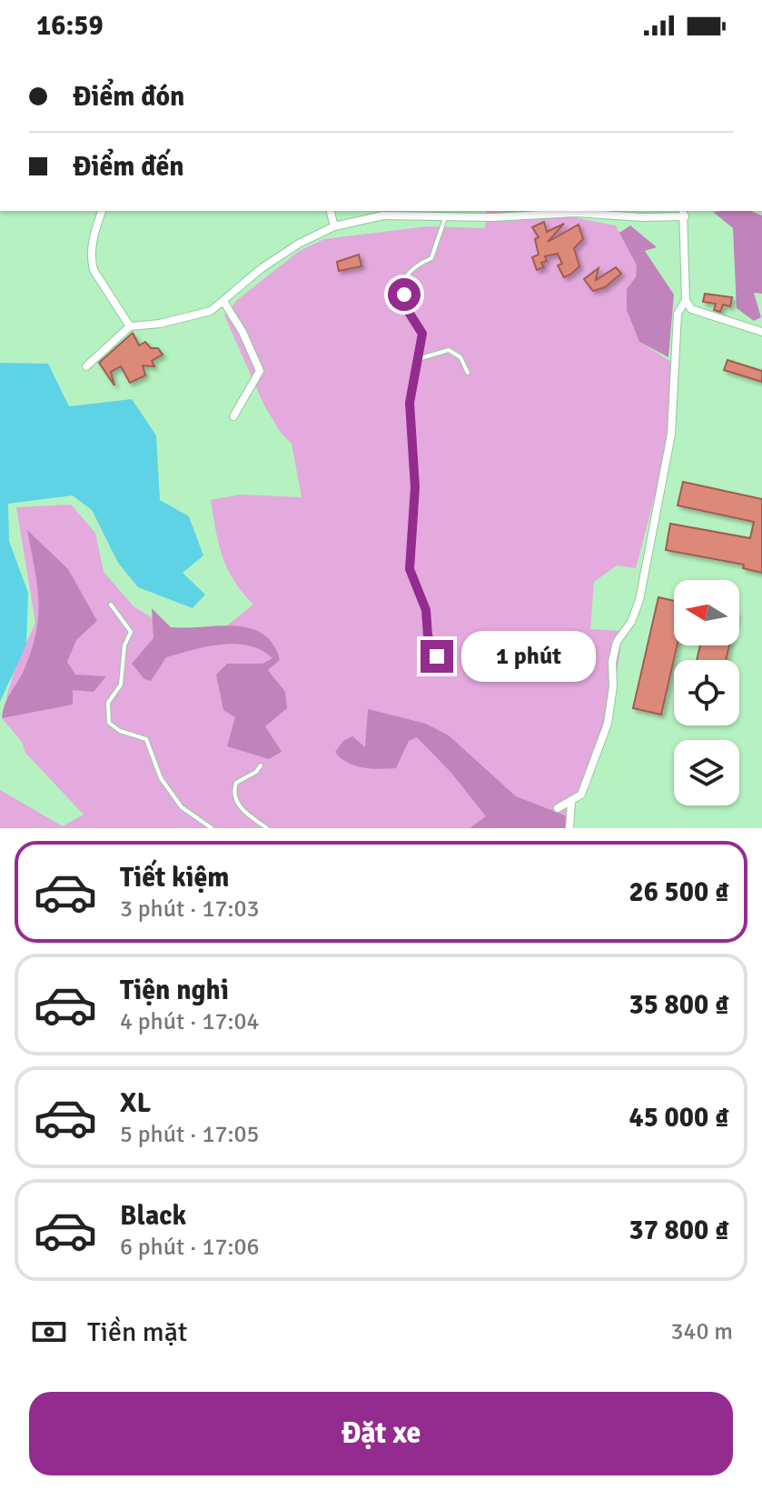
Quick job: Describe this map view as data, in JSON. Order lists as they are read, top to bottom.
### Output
{
  "north": "left",
  "page": {
    "status": "16:59",
    "banner": ["Điểm đón", "Điểm đến"],
    "bubble": "1 phút",
    "list": [
      {
        "name": "Tiết kiệm",
        "note": "3 phút · 17:03",
        "value": "26 500 ₫"
      },
      {
        "name": "Tiện nghi",
        "note": "4 phút · 17:04",
        "value": "35 800 ₫"
      },
      {
        "name": "XL",
        "note": "5 phút · 17:05",
        "value": "45 000 ₫"
      },
      {
        "name": "Black",
        "note": "6 phút · 17:06",
        "value": "37 800 ₫"
      }
    ],
    "pay": ["Tiền mặt", "340 m"],
    "buttons": "Đặt xe"
  }
}
